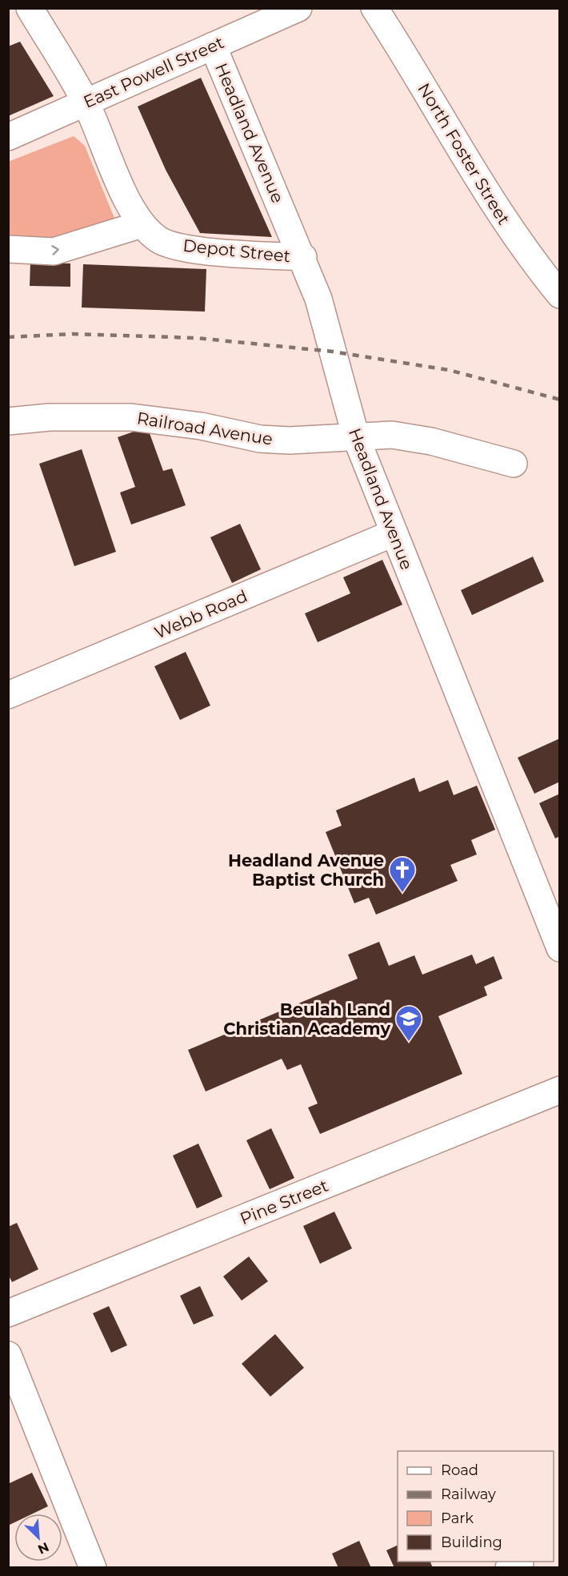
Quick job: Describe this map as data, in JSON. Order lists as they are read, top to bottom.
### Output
{
  "streets": {
    "street": [
      "East Powell Street",
      "Headland Avenue",
      "North Foster Street",
      "Depot Street",
      "Railroad Avenue",
      "Webb Road",
      "Pine Street"
    ]
  },
  "crossings": [
    ["East Powell Street", "Headland Avenue"],
    ["East Powell Street", "Depot Street"],
    ["Headland Avenue", "Depot Street"],
    ["Headland Avenue", "Railroad Avenue"],
    ["Headland Avenue", "Webb Road"]
  ],
  "places": {
    "church": ["Headland Avenue Baptist Church"],
    "school or university": ["Beulah Land Christian Academy"]
  },
  "legend": [
    "Road",
    "Railway",
    "Park",
    "Building"
  ],
  "north": "bottom right"
}
